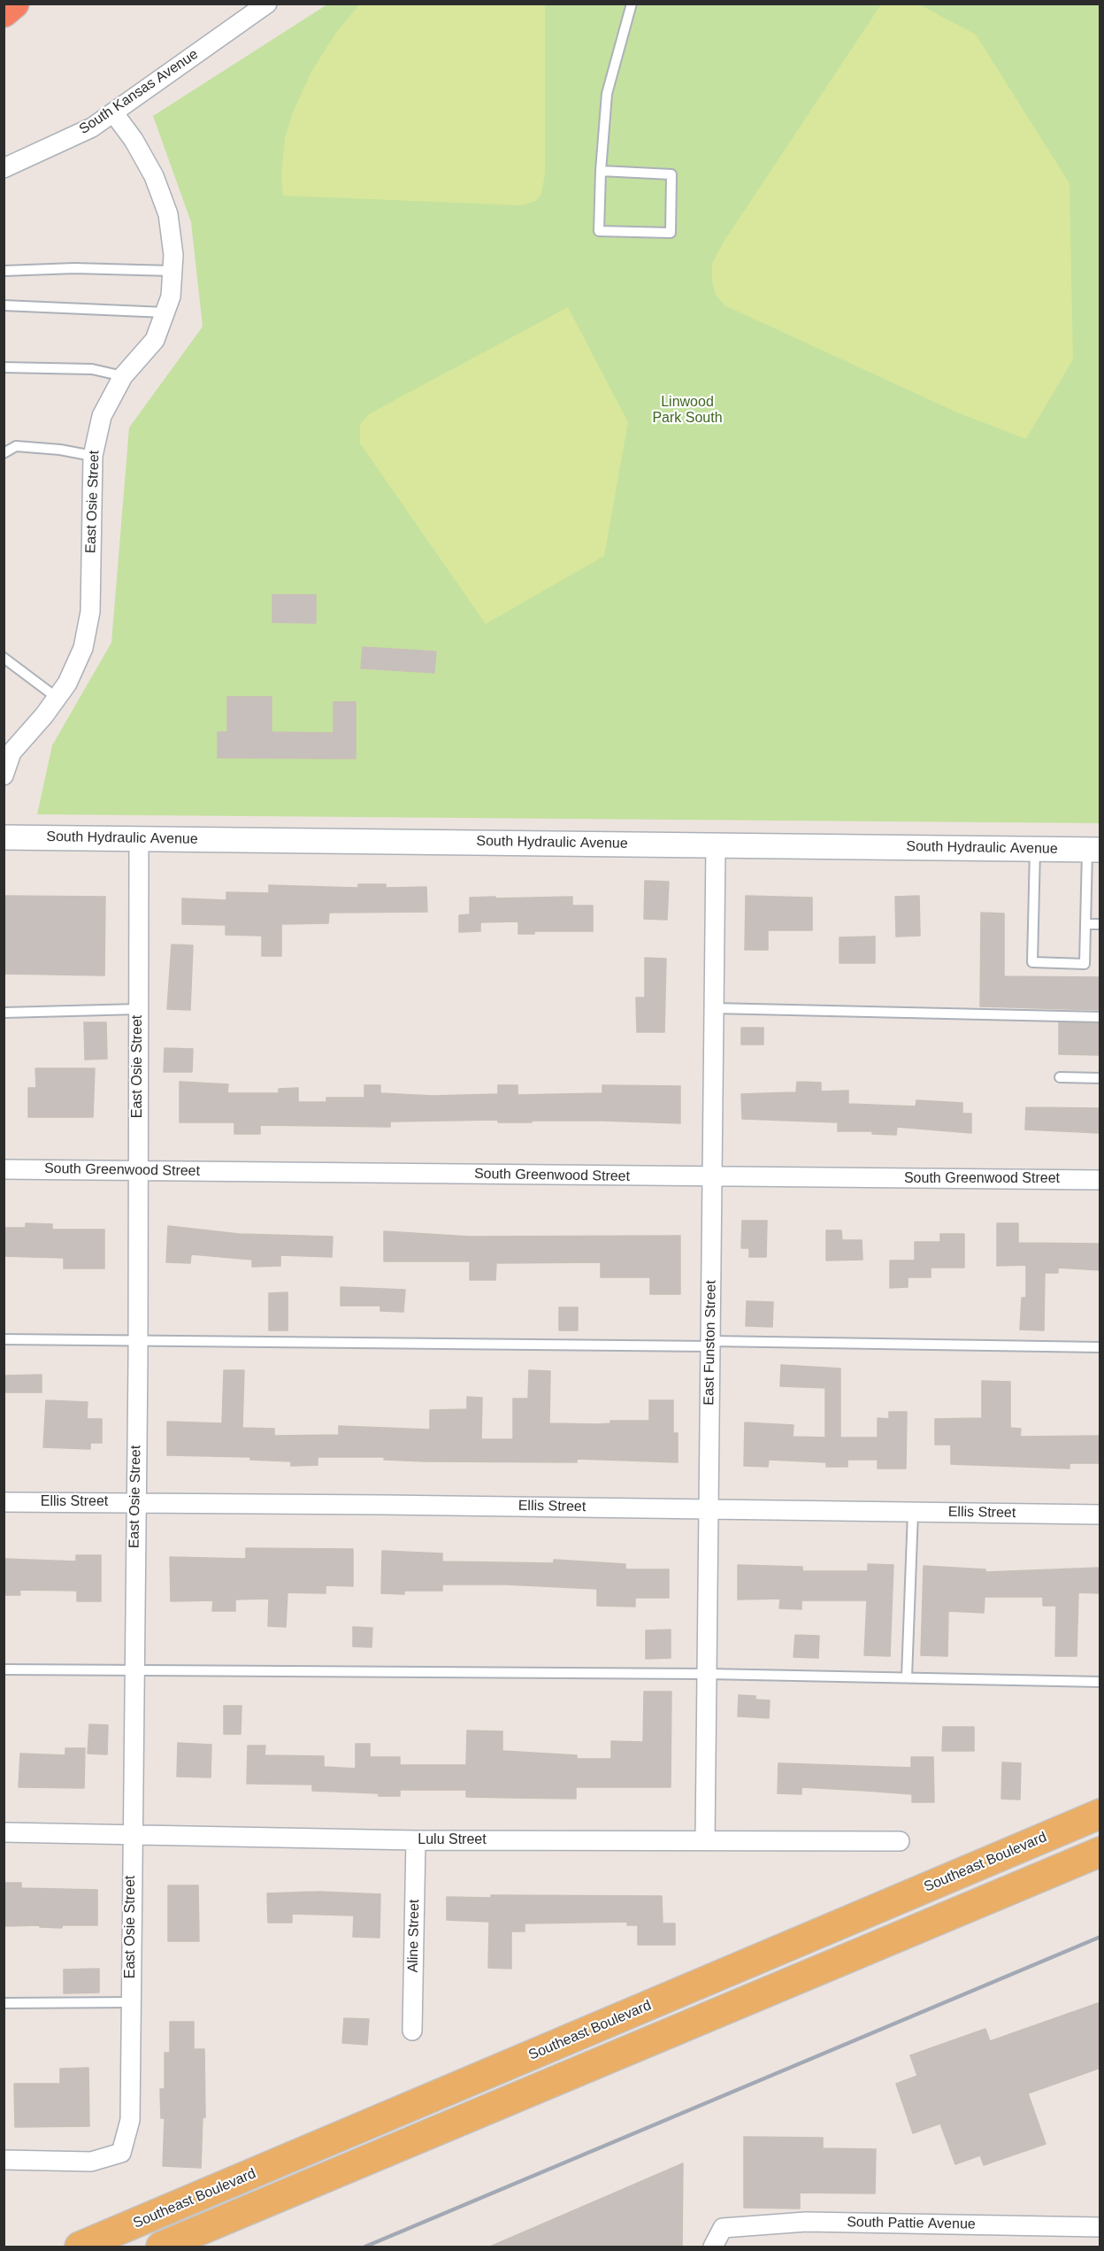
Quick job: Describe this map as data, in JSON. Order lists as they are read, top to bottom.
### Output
{
  "streets": {
    "main road": ["Southeast Boulevard"],
    "street": [
      "South Kansas Avenue",
      "East Osie Street",
      "South Hydraulic Avenue",
      "South Greenwood Street",
      "East Funston Street",
      "Ellis Street",
      "Lulu Street",
      "Aline Street",
      "South Pattie Avenue"
    ]
  },
  "crossings": [
    ["South Kansas Avenue", "East Osie Street"],
    ["East Osie Street", "South Hydraulic Avenue"],
    ["East Osie Street", "South Greenwood Street"],
    ["East Osie Street", "Ellis Street"],
    ["East Osie Street", "Lulu Street"],
    ["South Hydraulic Avenue", "East Funston Street"],
    ["South Greenwood Street", "East Funston Street"],
    ["East Funston Street", "Ellis Street"],
    ["East Funston Street", "Lulu Street"],
    ["Lulu Street", "Aline Street"]
  ],
  "parks": ["Linwood Park South"]
}
